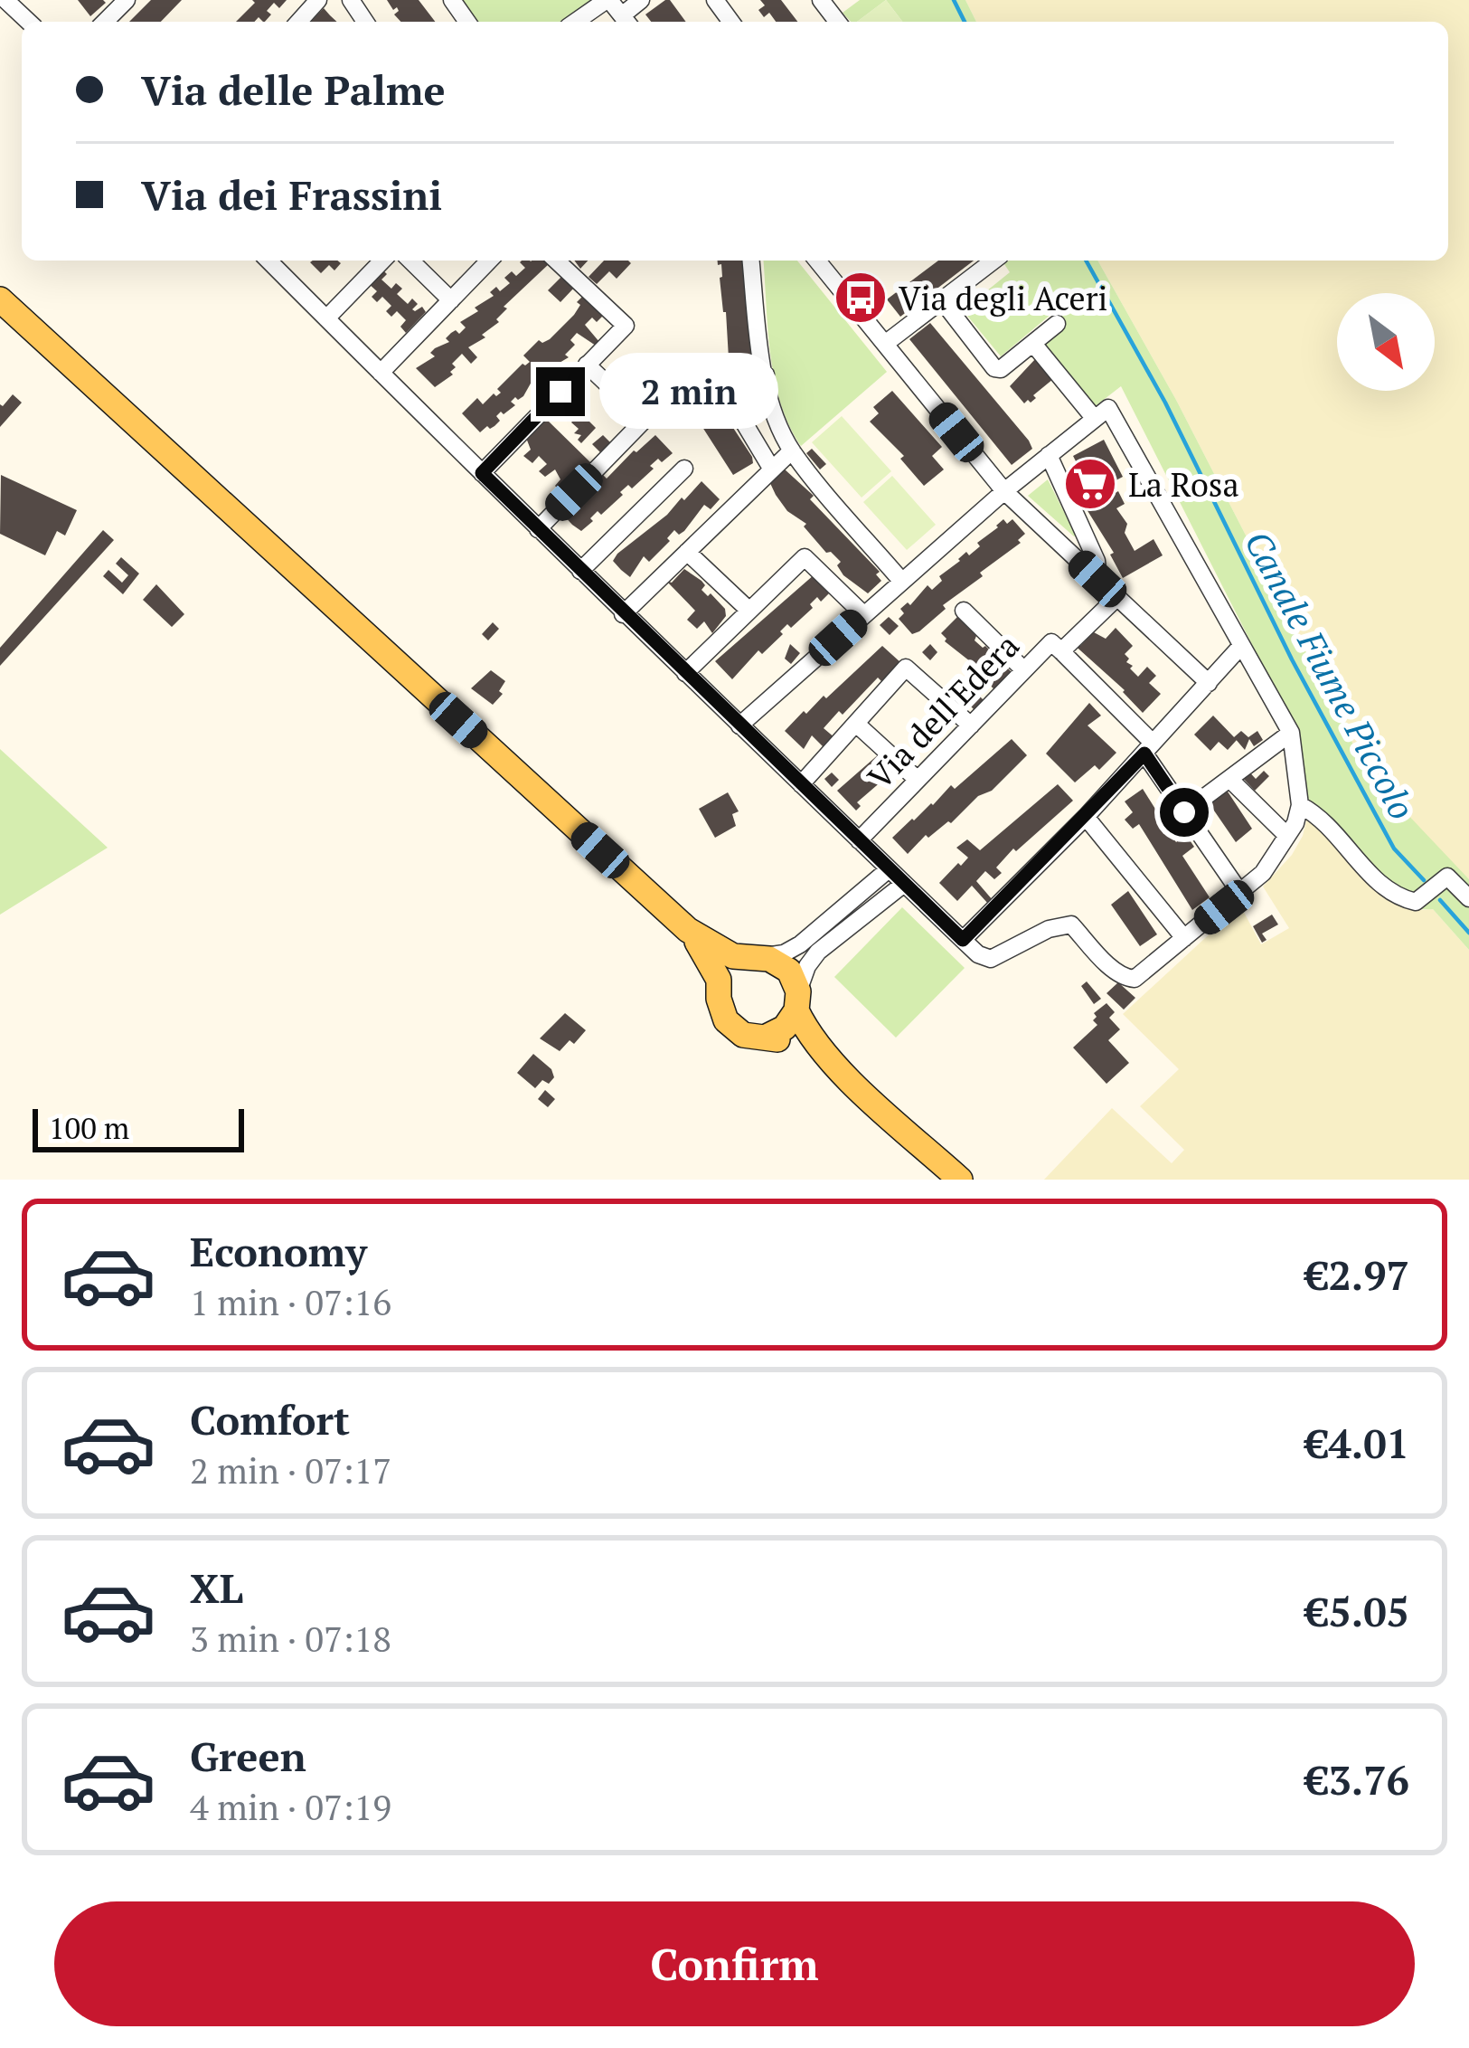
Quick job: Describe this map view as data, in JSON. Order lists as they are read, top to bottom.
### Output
{
  "streets": {
    "street": ["Via dell'Edera"]
  },
  "water": ["Canale Fiume Piccolo"],
  "places": {
    "bus stop": ["Via degli Aceri"],
    "supermarket": ["La Rosa"]
  },
  "scale_bar": "100 m",
  "north": "bottom right",
  "page": {
    "banner": ["Via delle Palme", "Via dei Frassini"],
    "bubble": "2 min",
    "scale": "100 m",
    "list": [
      {
        "name": "Economy",
        "note": "1 min · 07:16",
        "value": "€2.97"
      },
      {
        "name": "Comfort",
        "note": "2 min · 07:17",
        "value": "€4.01"
      },
      {
        "name": "XL",
        "note": "3 min · 07:18",
        "value": "€5.05"
      },
      {
        "name": "Green",
        "note": "4 min · 07:19",
        "value": "€3.76"
      }
    ],
    "buttons": "Confirm"
  }
}
